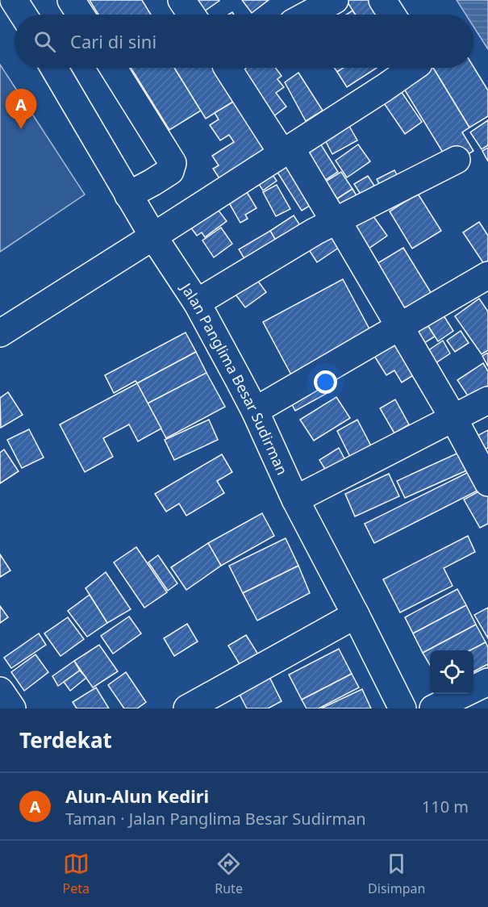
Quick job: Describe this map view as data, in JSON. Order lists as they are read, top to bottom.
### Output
{
  "streets": {
    "street": ["Jalan Panglima Besar Sudirman"]
  },
  "page": {
    "search": "Cari di sini",
    "pins": "A",
    "heading": "Terdekat",
    "list": [
      {
        "mark": "A",
        "name": "Alun-Alun Kediri",
        "note": "Taman · Jalan Panglima Besar Sudirman",
        "value": "110 m"
      }
    ],
    "nav": ["Peta", "Rute", "Disimpan"]
  }
}
